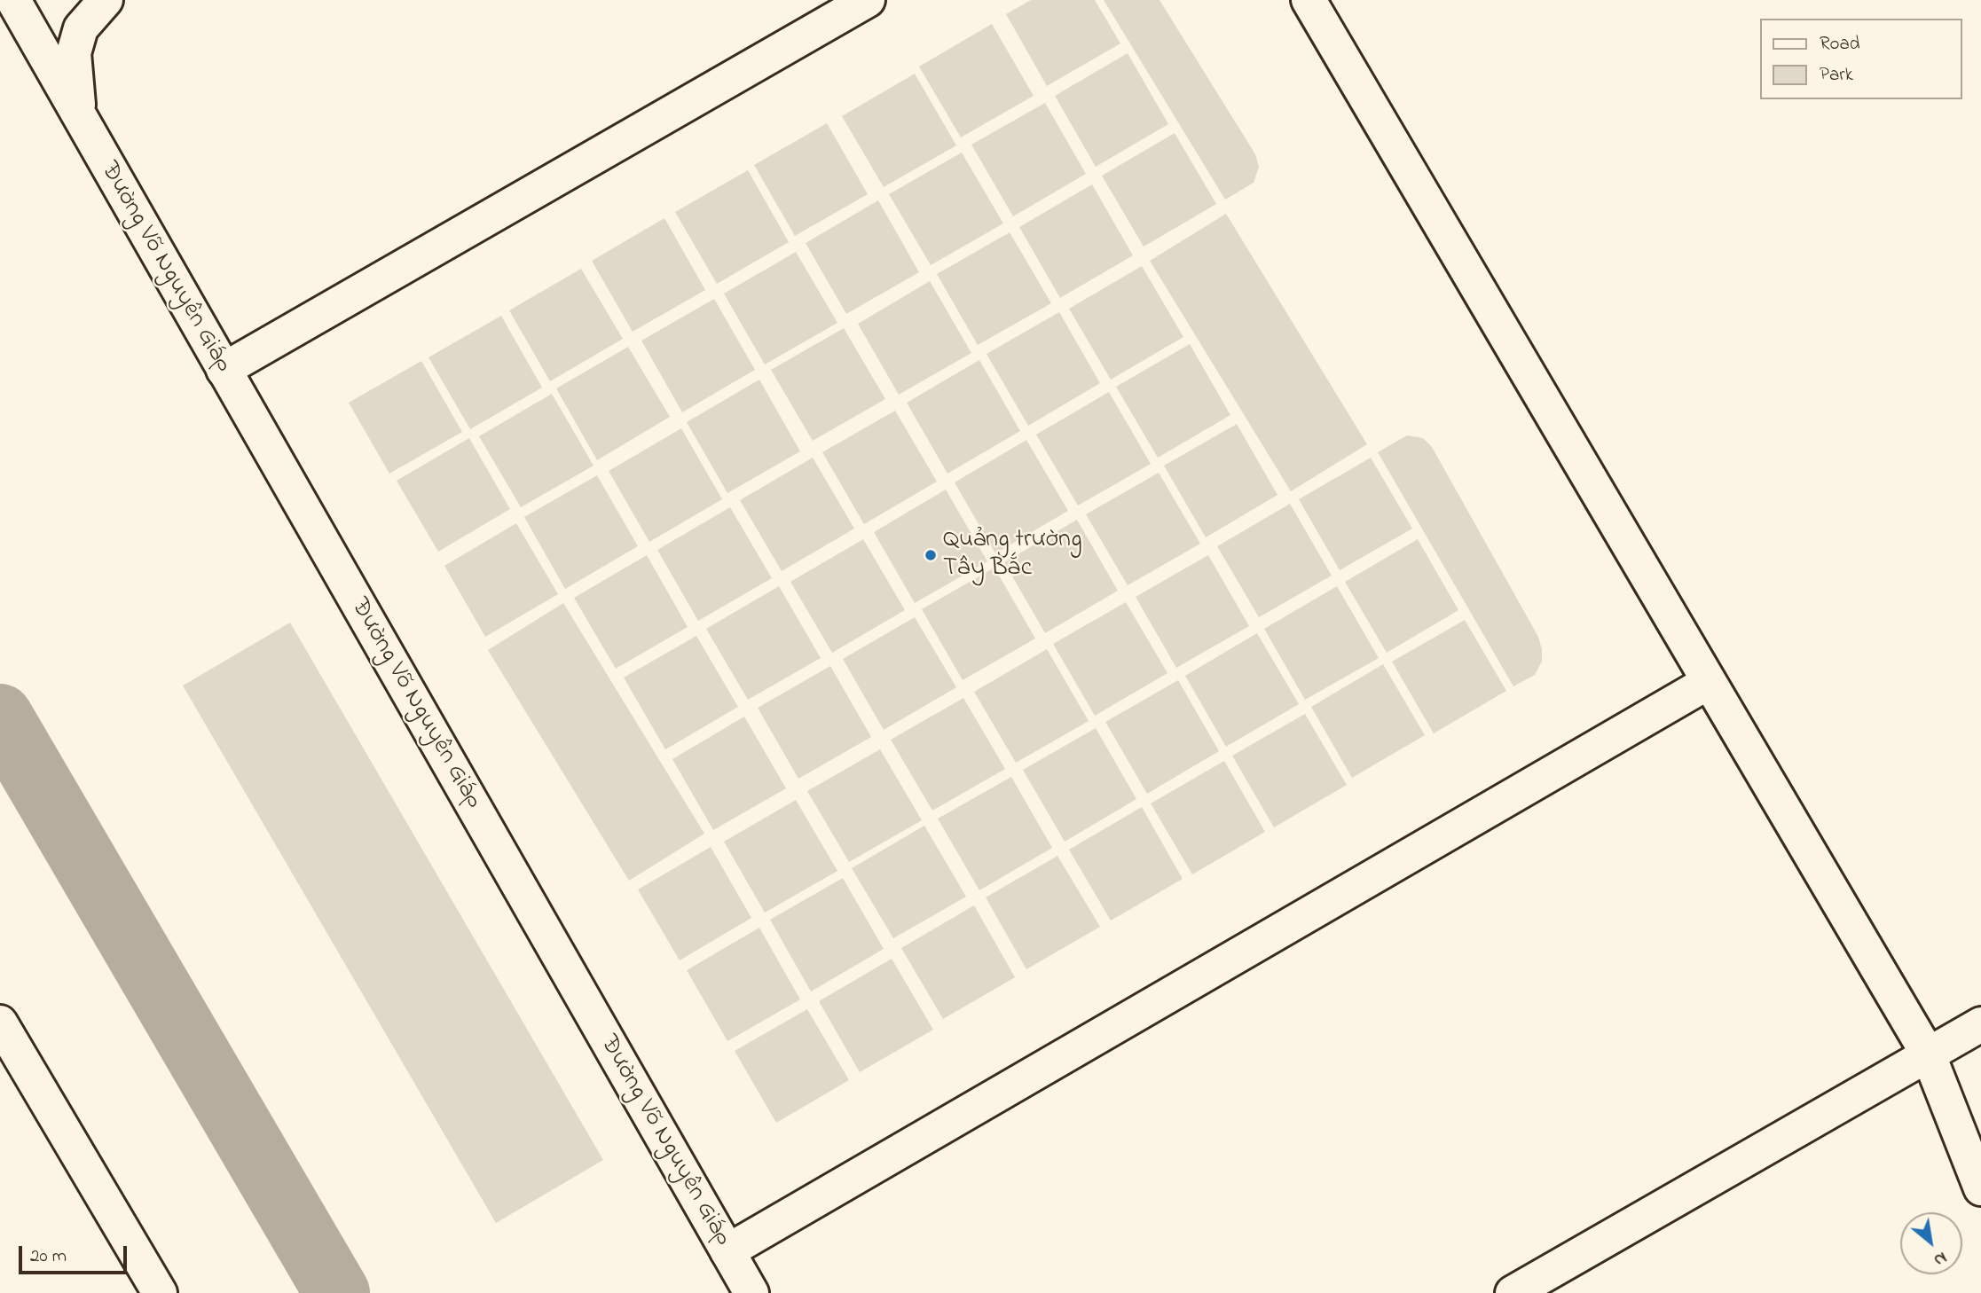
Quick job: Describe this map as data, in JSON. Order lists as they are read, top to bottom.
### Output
{
  "streets": {
    "street": ["Đường Võ Nguyên Giáp"]
  },
  "places": ["Quảng trường Tây Bắc"],
  "legend": ["Road", "Park"],
  "scale_bar": "20 m",
  "north": "bottom right"
}
